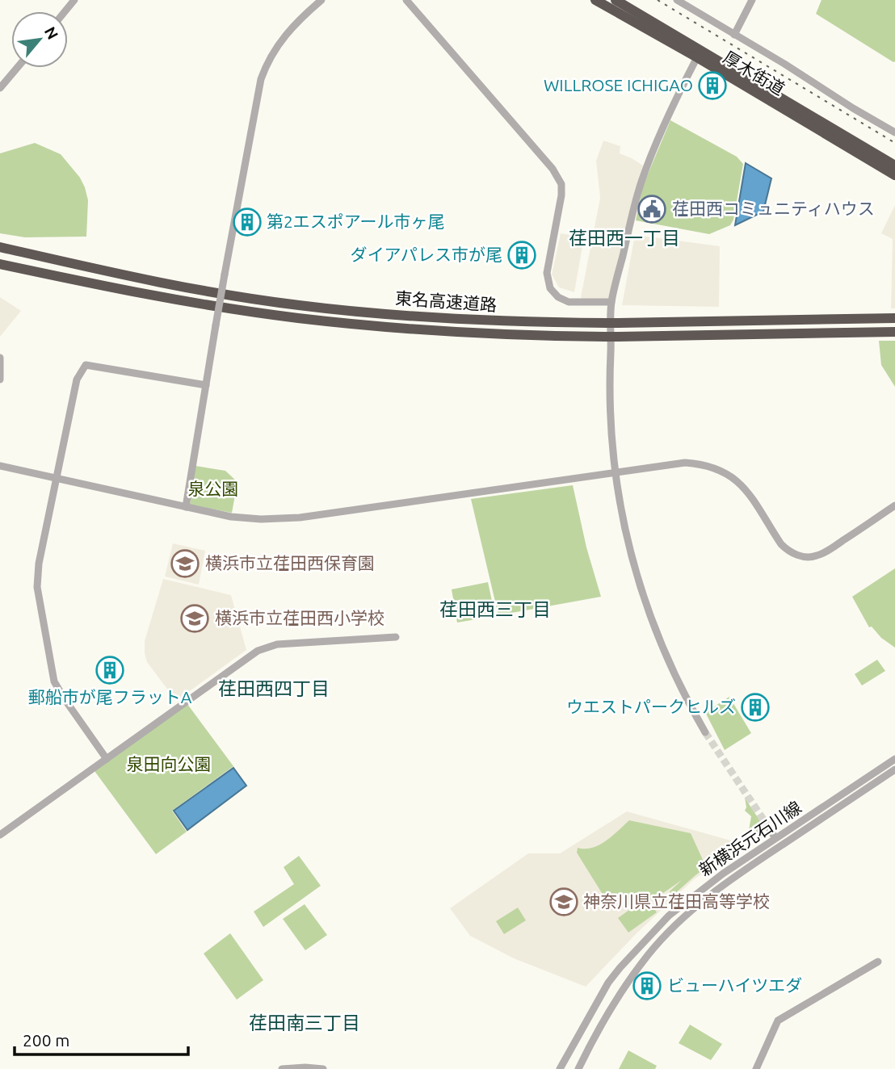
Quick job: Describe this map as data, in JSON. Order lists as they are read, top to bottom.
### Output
{
  "streets": {
    "highway": ["厚木街道", "東名高速道路"],
    "street": ["新横浜元石川線"]
  },
  "districts": [
    "荏田西一丁目",
    "荏田西三丁目",
    "荏田西四丁目",
    "荏田南三丁目"
  ],
  "parks": ["泉公園", "泉田向公園"],
  "places": {
    "building": [
      "WILLROSE ICHIGAO",
      "第2エスポアール市ヶ尾",
      "ダイアパレス市が尾",
      "郵船市が尾フラットA",
      "ウエストパークヒルズ",
      "ビューハイツエダ"
    ],
    "public building": ["荏田西コミュニティハウス"],
    "school or university": ["横浜市立荏田西保育園", "横浜市立荏田西小学校", "神奈川県立荏田高等学校"]
  },
  "scale_bar": "200 m",
  "north": "top right"
}
